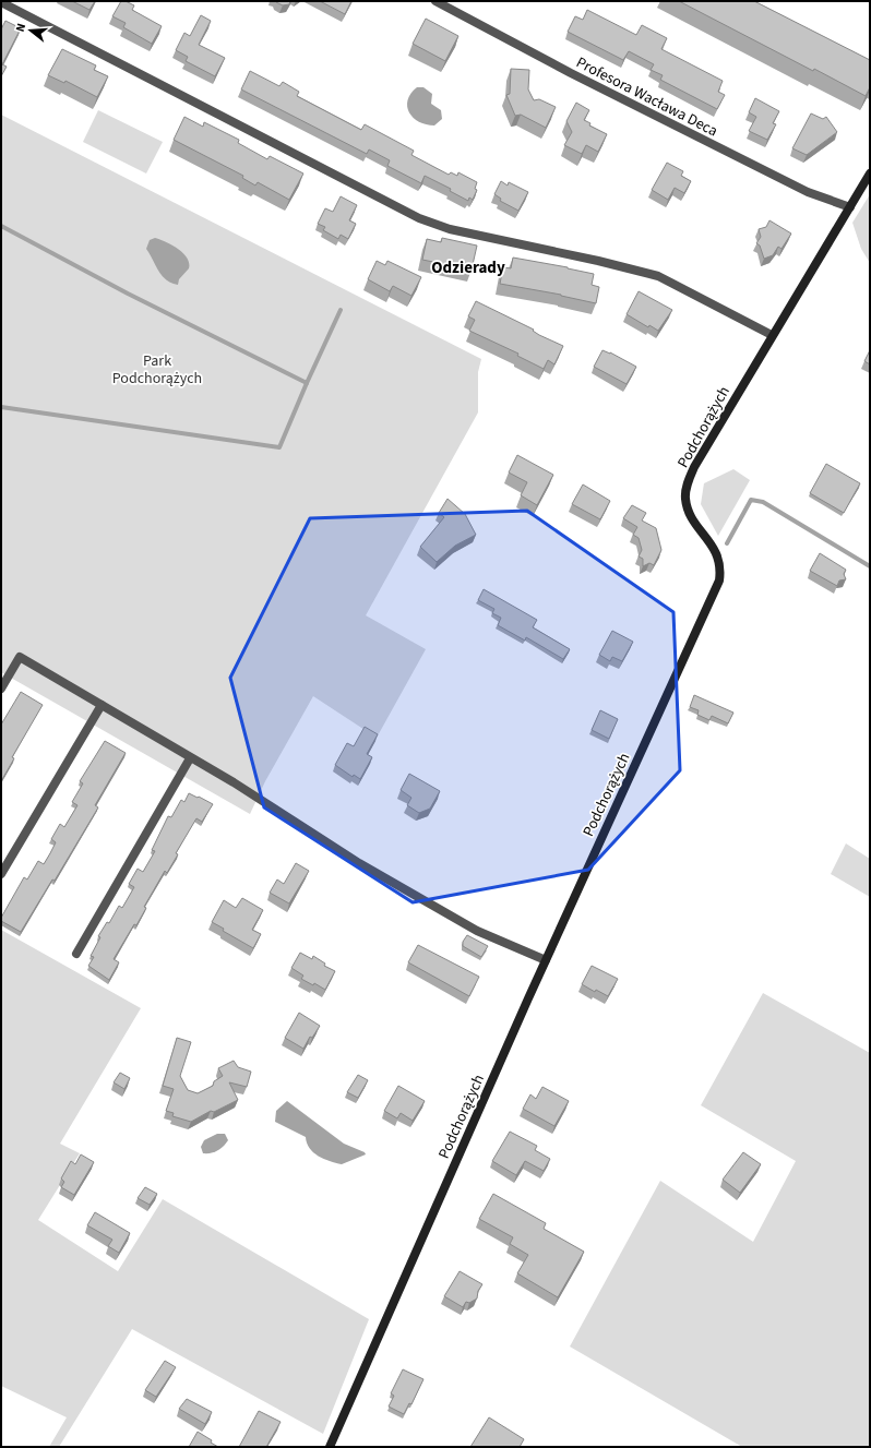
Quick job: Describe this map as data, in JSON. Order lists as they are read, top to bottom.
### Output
{
  "streets": {
    "street": ["Profesora Wacława Deca", "Podchorążych"]
  },
  "crossings": [
    ["Profesora Wacława Deca", "Podchorążych"]
  ],
  "districts": ["Odzierady"],
  "parks": ["Park Podchorążych"],
  "north": "left"
}
